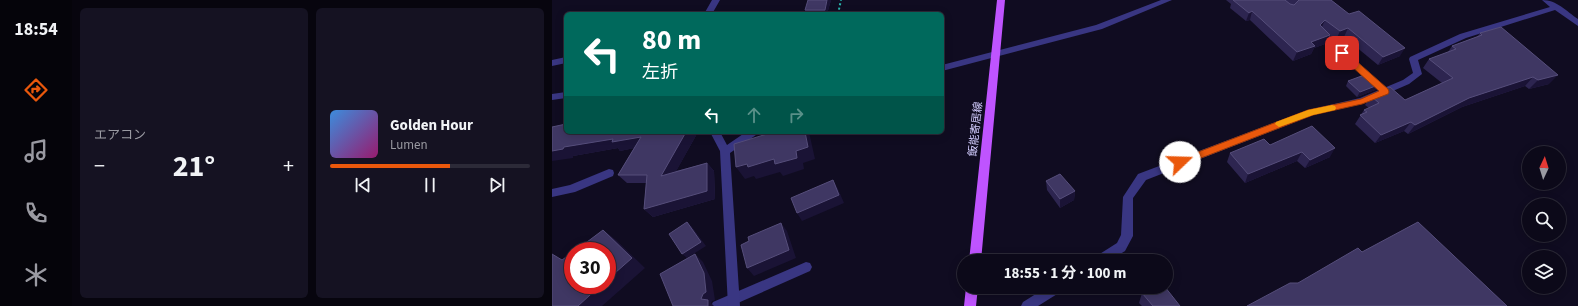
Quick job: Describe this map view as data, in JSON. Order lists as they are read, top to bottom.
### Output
{
  "streets": {
    "main road": ["飯能寄居線"]
  },
  "north": "top",
  "page": {
    "tabs": "18:54",
    "tile": "エアコン",
    "turn": ["80 m", "左折"],
    "song": ["Golden Hour", "Lumen"],
    "heat": ["−", "21°", "+"],
    "limit": "30",
    "trip": "18:55 · 1 分 · 100 m"
  }
}
